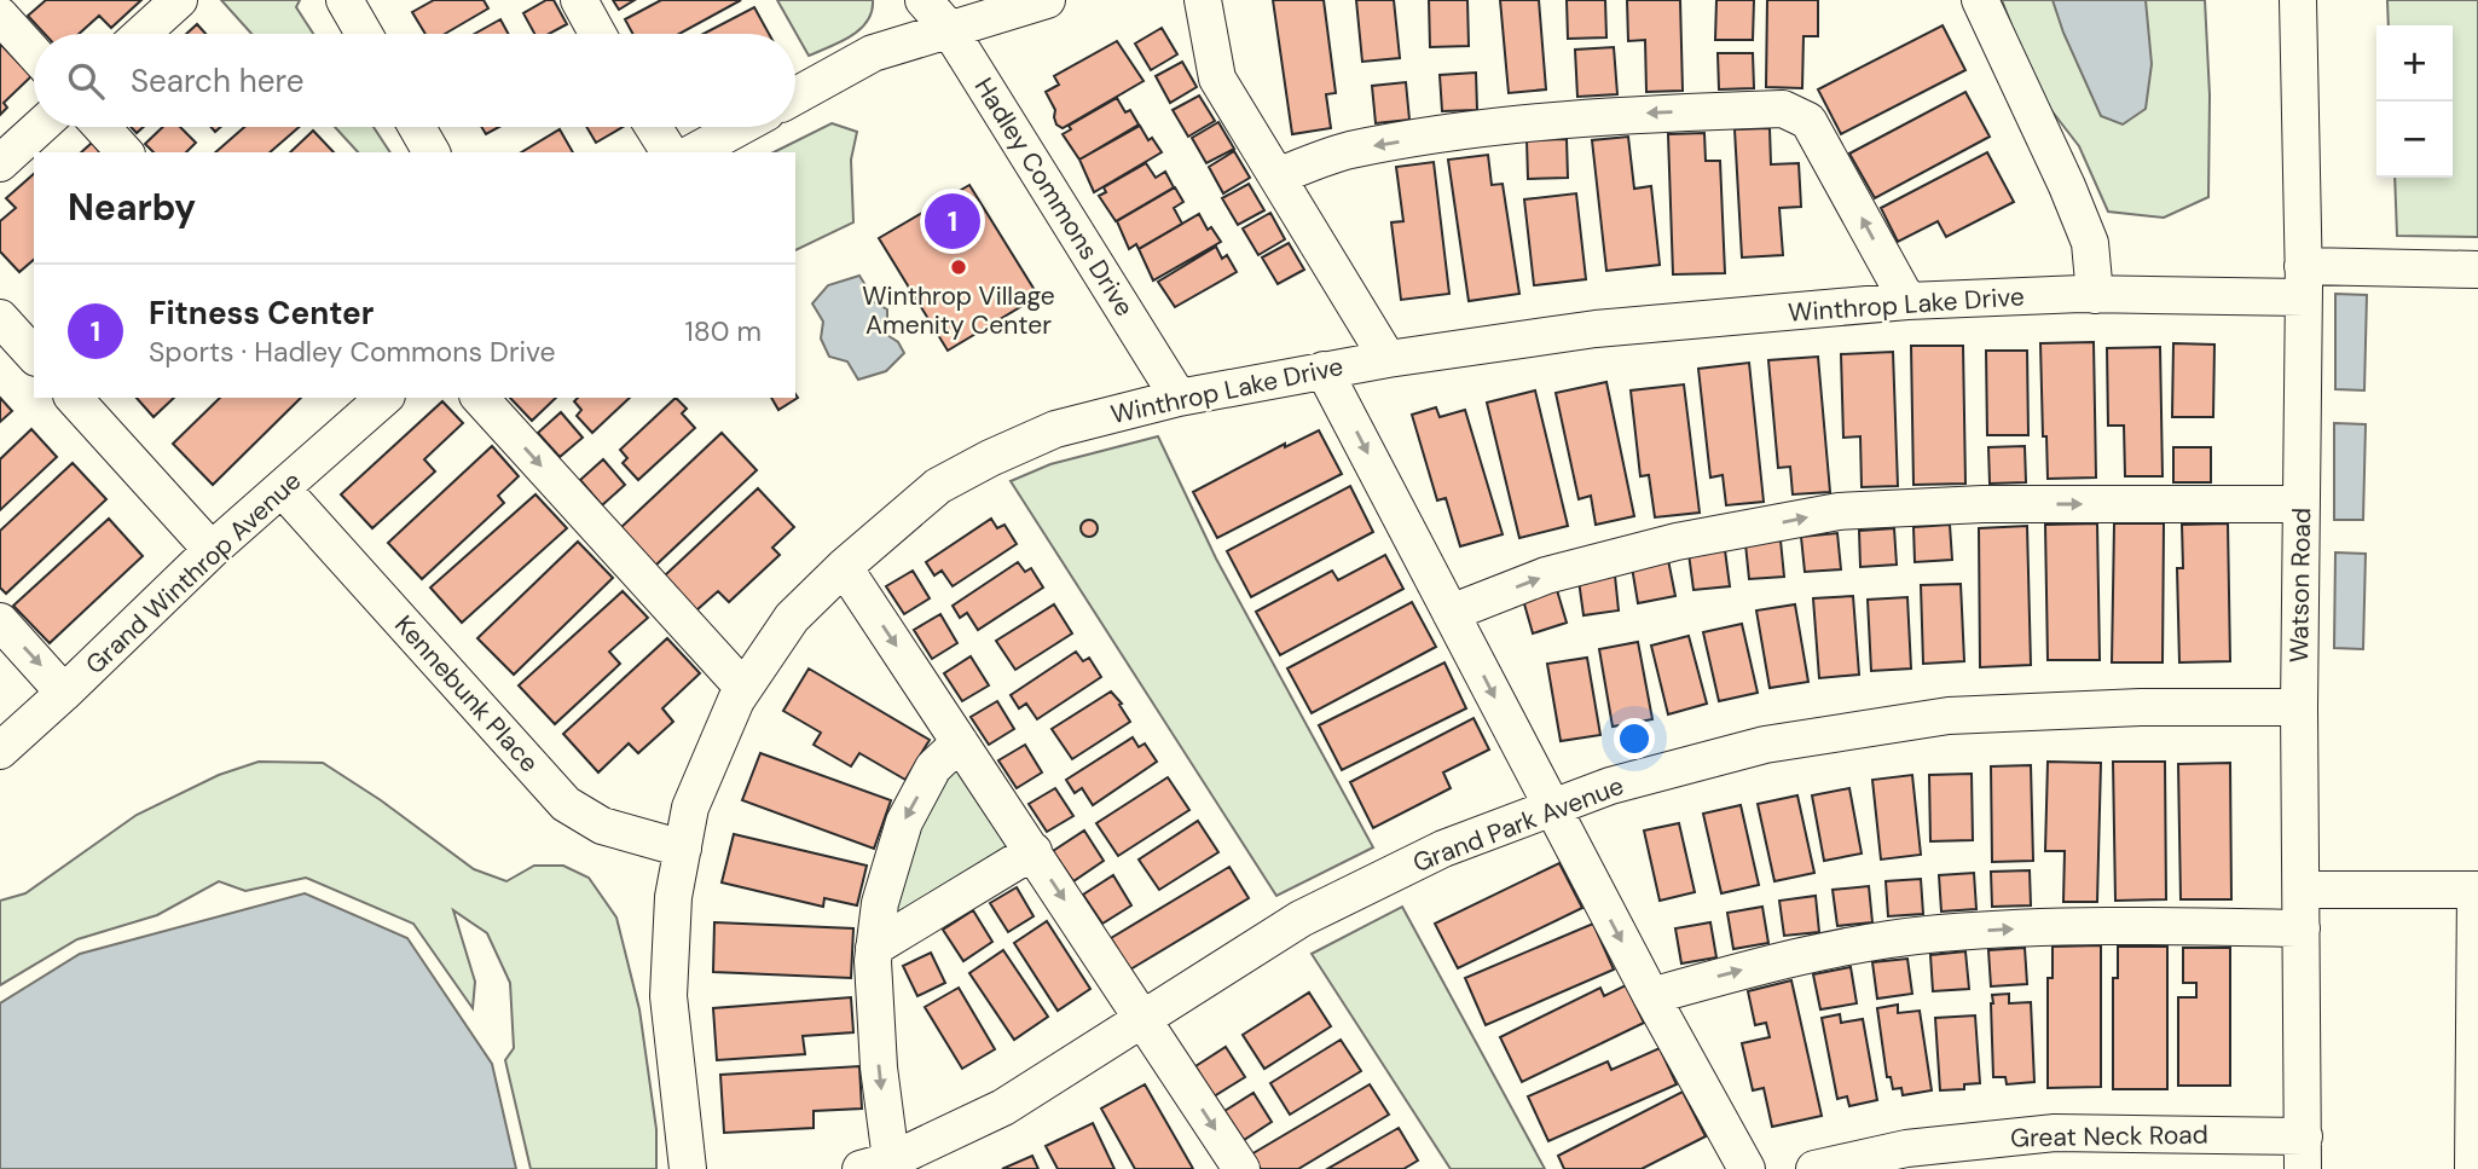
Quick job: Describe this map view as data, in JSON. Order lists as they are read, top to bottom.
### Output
{
  "streets": {
    "street": [
      "Hadley Commons Drive",
      "Winthrop Lake Drive",
      "Grand Winthrop Avenue",
      "Watson Road",
      "Kennebunk Place",
      "Grand Park Avenue",
      "Great Neck Road"
    ]
  },
  "crossings": [
    ["Hadley Commons Drive", "Winthrop Lake Drive"],
    ["Winthrop Lake Drive", "Watson Road"],
    ["Winthrop Lake Drive", "Kennebunk Place"],
    ["Grand Winthrop Avenue", "Kennebunk Place"],
    ["Watson Road", "Grand Park Avenue"],
    ["Watson Road", "Great Neck Road"]
  ],
  "places": ["Winthrop Village Amenity Center"],
  "page": {
    "map_buttons": ["+", "−"],
    "search": "Search here",
    "heading": "Nearby",
    "pins": "1",
    "list": [
      {
        "mark": "1",
        "name": "Fitness Center",
        "note": "Sports · Hadley Commons Drive",
        "value": "180 m"
      }
    ]
  }
}
